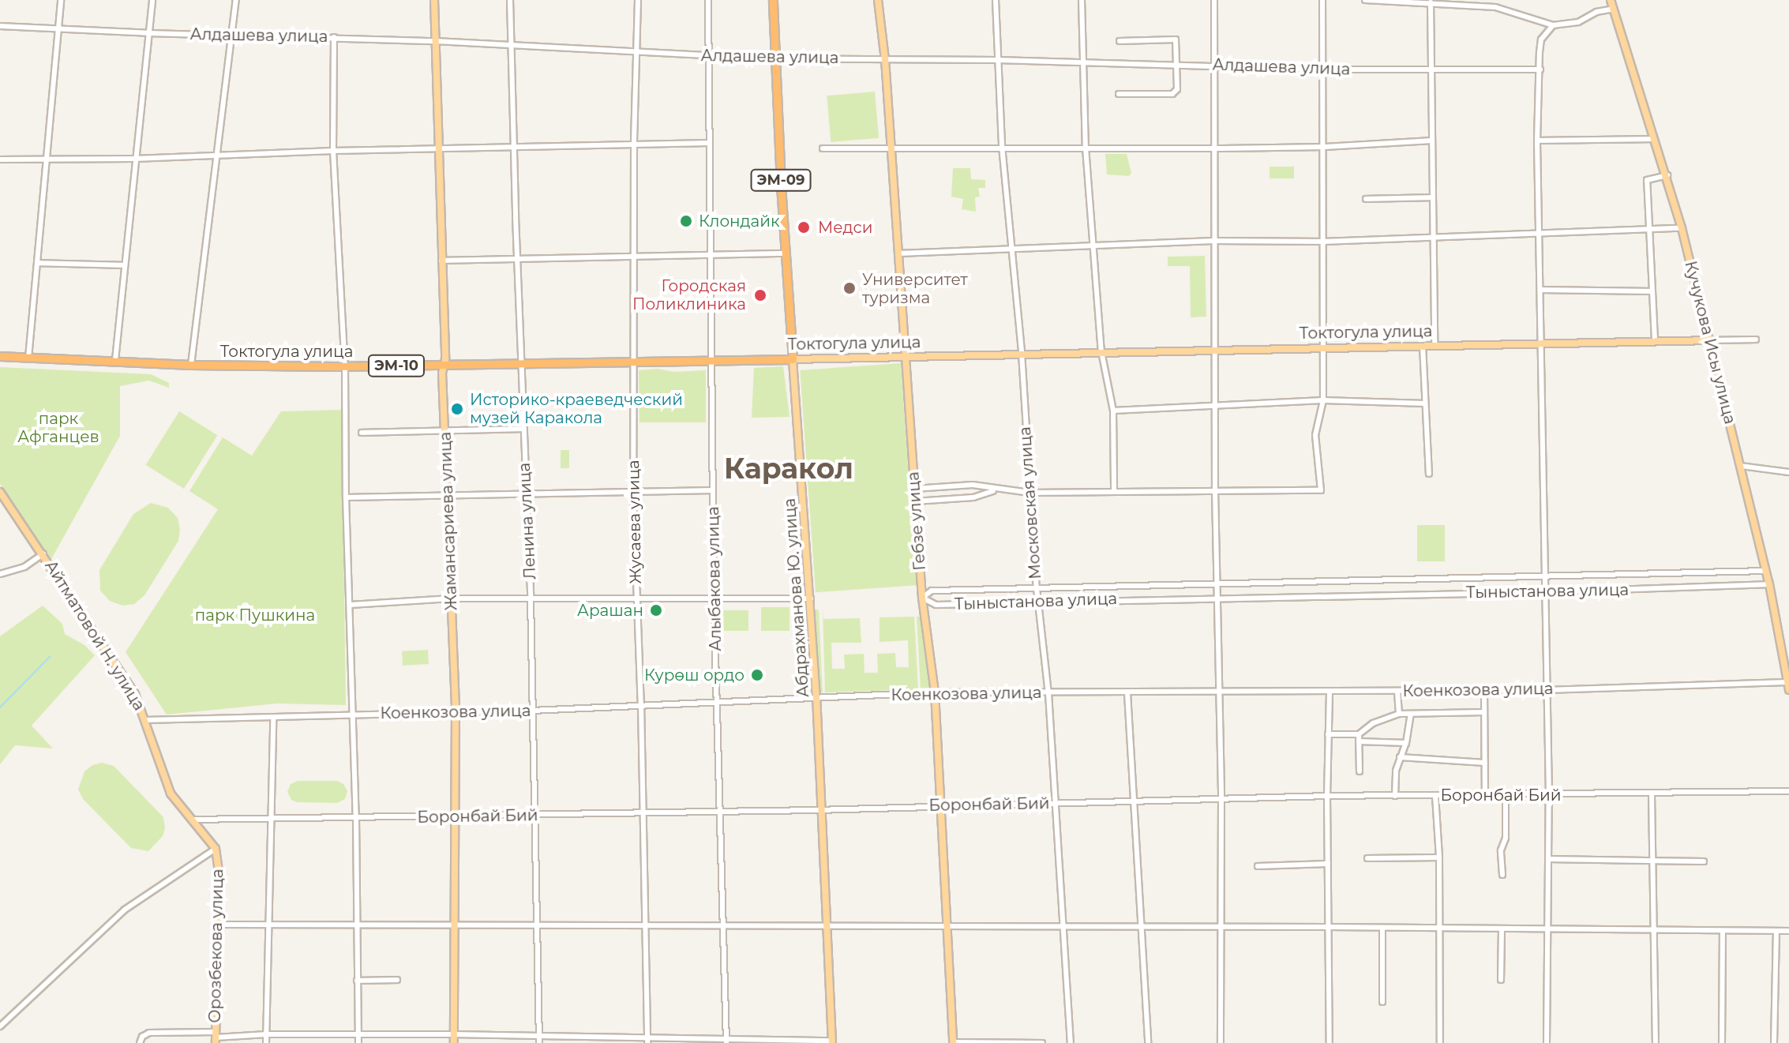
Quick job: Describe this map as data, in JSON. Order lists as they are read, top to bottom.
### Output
{
  "streets": {
    "highway": [
      "ЭМ-09",
      "Токтогула улица",
      "ЭМ-10",
      "Абдрахманова Ю. улица"
    ],
    "main road": [
      "Кучукова Исы улица",
      "Жамансариева улица",
      "Гебзе улица",
      "Айтматовой Н. улица",
      "Орозбекова улица"
    ],
    "street": [
      "Алдашева улица",
      "Московская улица",
      "Ленина улица",
      "Жусаева улица",
      "Алыбакова улица",
      "Тыныстанова улица",
      "Коенкозова улица",
      "Боронбай Бий"
    ]
  },
  "crossings": [
    ["Алдашева улица", "Московская улица"],
    ["Алдашева улица", "Жамансариева улица"],
    ["Алдашева улица", "Ленина улица"],
    ["Алдашева улица", "Гебзе улица"],
    ["Алдашева улица", "Жусаева улица"],
    ["Алдашева улица", "Алыбакова улица"],
    ["Алдашева улица", "Абдрахманова Ю. улица"],
    ["Токтогула улица", "Кучукова Исы улица"],
    ["Токтогула улица", "Московская улица"],
    ["Токтогула улица", "Жамансариева улица"],
    ["Токтогула улица", "Ленина улица"],
    ["Токтогула улица", "Гебзе улица"],
    ["Токтогула улица", "Жусаева улица"],
    ["Токтогула улица", "Алыбакова улица"],
    ["Токтогула улица", "Абдрахманова Ю. улица"],
    ["Кучукова Исы улица", "Тыныстанова улица"],
    ["Кучукова Исы улица", "Коенкозова улица"],
    ["Московская улица", "Тыныстанова улица"],
    ["Московская улица", "Коенкозова улица"],
    ["Московская улица", "Боронбай Бий"],
    ["Жамансариева улица", "Коенкозова улица"],
    ["Жамансариева улица", "Боронбай Бий"],
    ["Ленина улица", "Коенкозова улица"],
    ["Ленина улица", "Боронбай Бий"],
    ["Гебзе улица", "Тыныстанова улица"],
    ["Гебзе улица", "Коенкозова улица"],
    ["Гебзе улица", "Боронбай Бий"],
    ["Жусаева улица", "Коенкозова улица"],
    ["Жусаева улица", "Боронбай Бий"],
    ["Алыбакова улица", "Коенкозова улица"],
    ["Алыбакова улица", "Боронбай Бий"],
    ["Абдрахманова Ю. улица", "Коенкозова улица"],
    ["Абдрахманова Ю. улица", "Боронбай Бий"],
    ["Айтматовой Н. улица", "Коенкозова улица"],
    ["Айтматовой Н. улица", "Боронбай Бий"],
    ["Айтматовой Н. улица", "Орозбекова улица"]
  ],
  "districts": ["Каракол"],
  "parks": ["парк Афганцев", "парк Пушкина"],
  "places": [
    "Клондайк",
    "Медси",
    "Университет туризма",
    "Городская Поликлиника",
    "Историко-краеведческий музей Каракола",
    "Арашан",
    "Курөш ордо"
  ]
}
